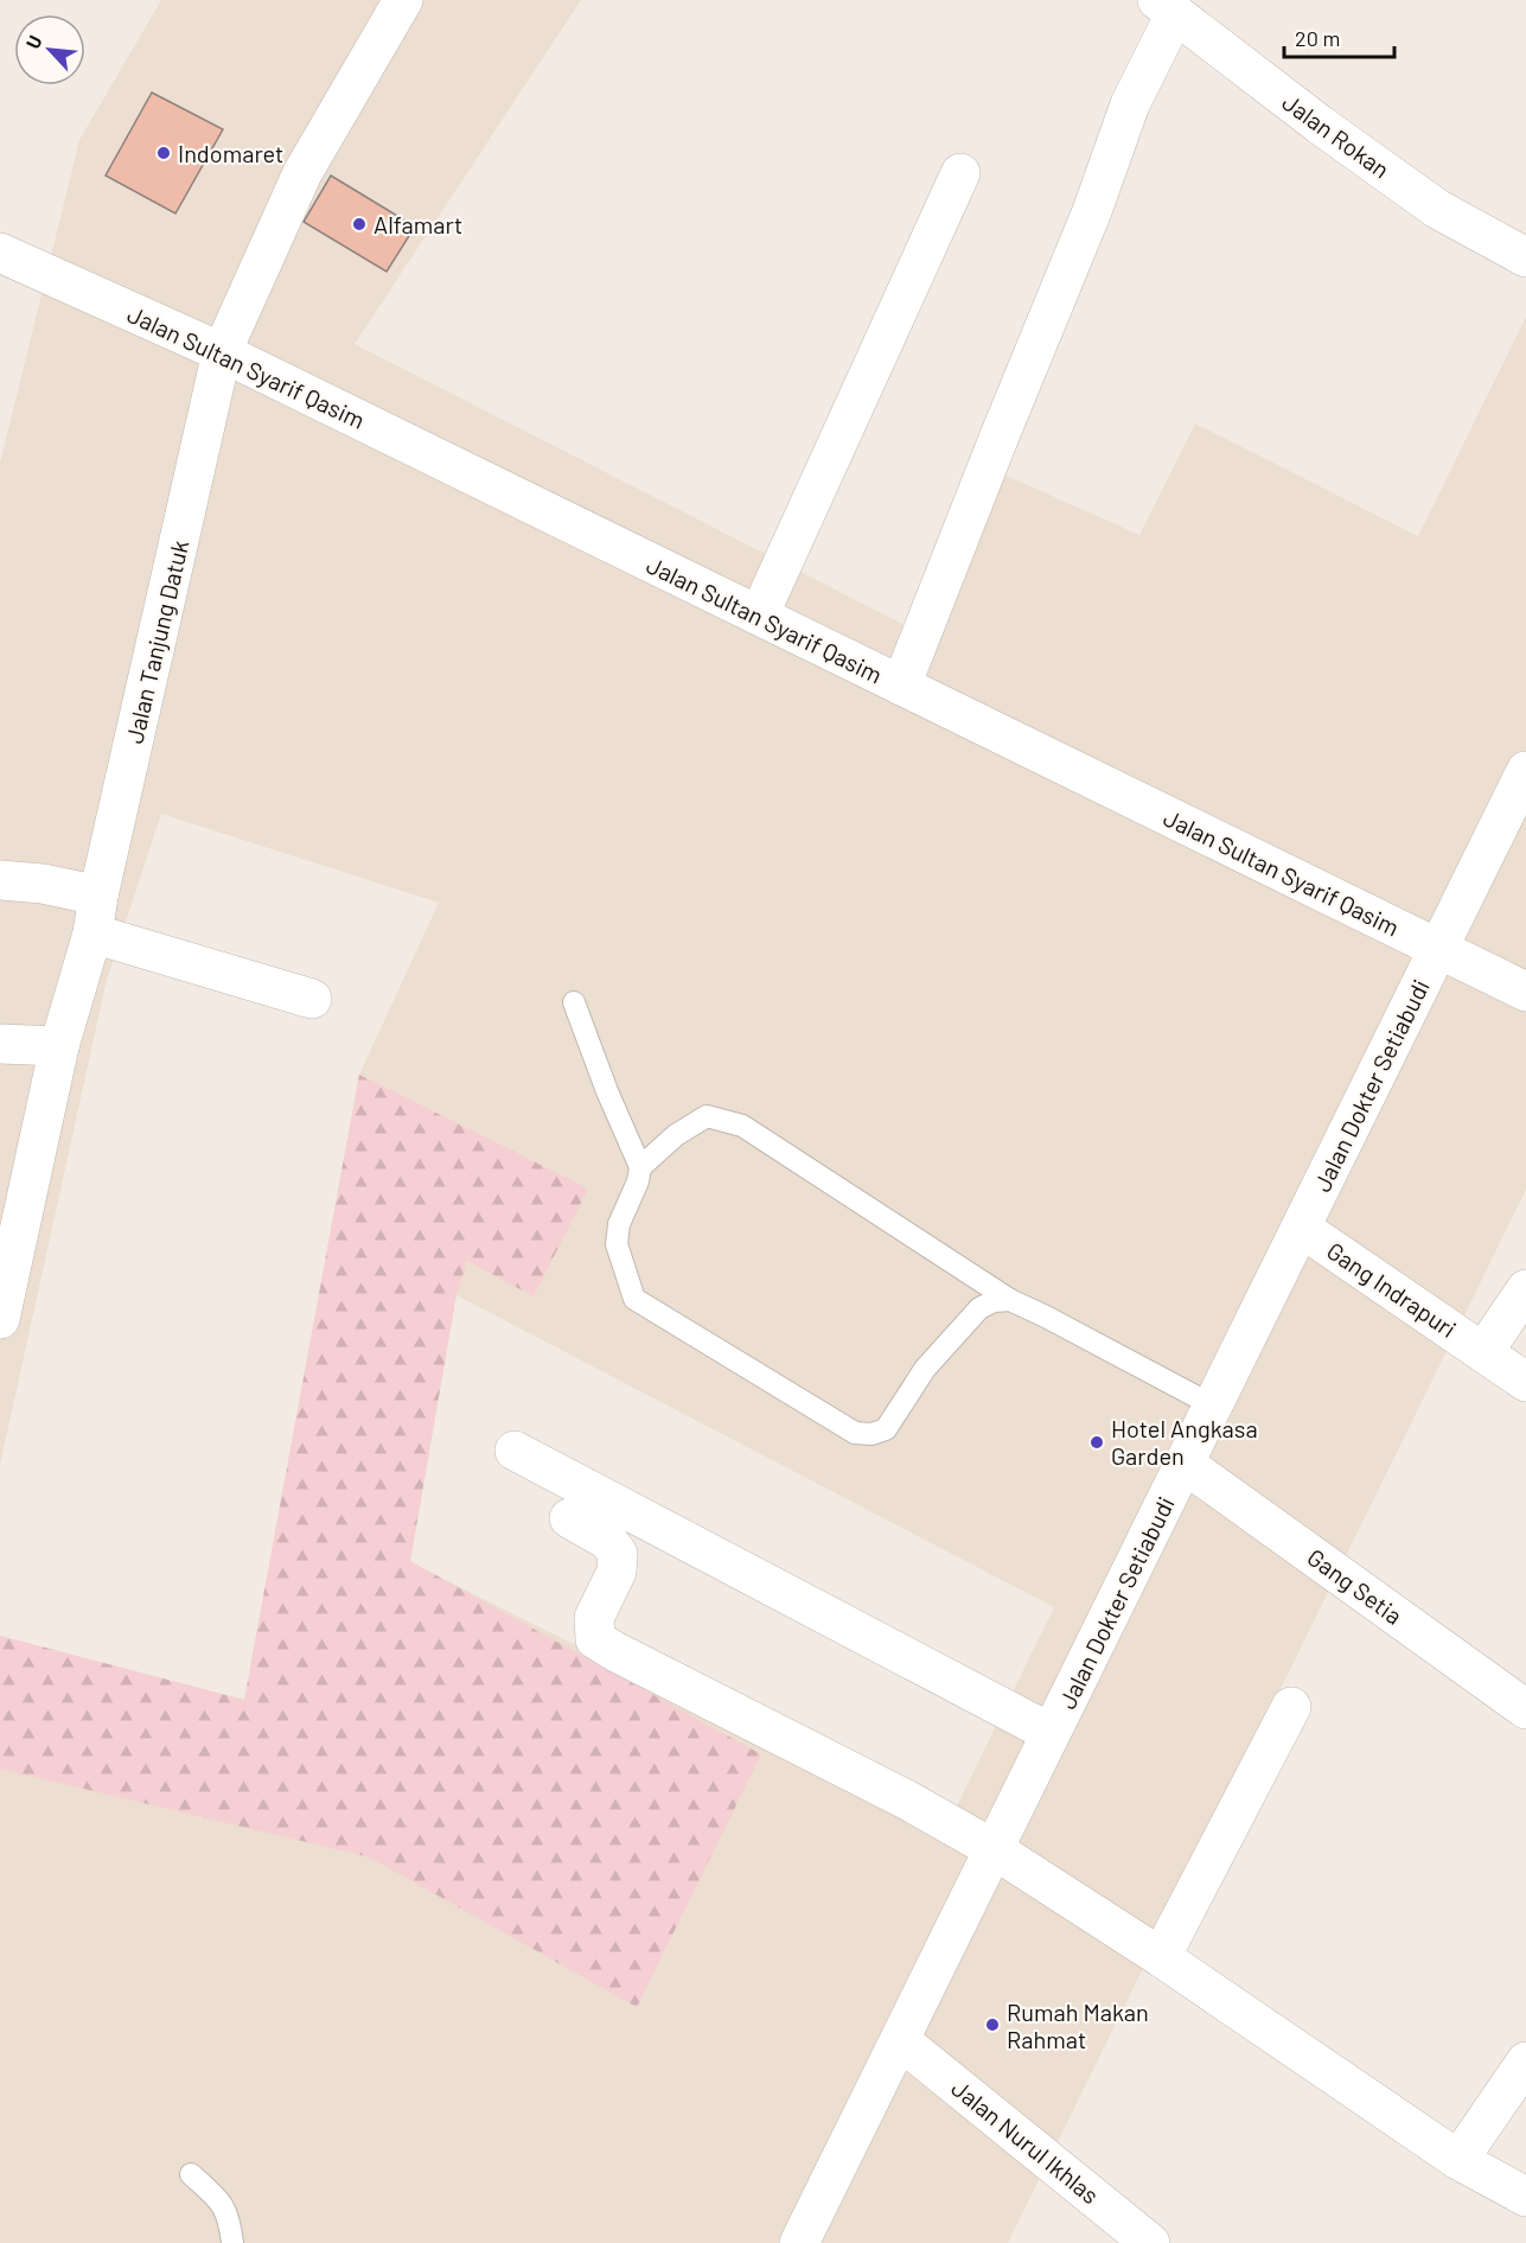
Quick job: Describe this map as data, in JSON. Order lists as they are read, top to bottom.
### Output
{
  "streets": {
    "street": [
      "Jalan Rokan",
      "Jalan Sultan Syarif Qasim",
      "Jalan Tanjung Datuk",
      "Jalan Dokter Setiabudi",
      "Gang Indrapuri",
      "Gang Setia",
      "Jalan Nurul Ikhlas"
    ]
  },
  "crossings": [
    ["Jalan Sultan Syarif Qasim", "Jalan Tanjung Datuk"],
    ["Jalan Sultan Syarif Qasim", "Jalan Dokter Setiabudi"],
    ["Jalan Dokter Setiabudi", "Gang Indrapuri"],
    ["Jalan Dokter Setiabudi", "Gang Setia"],
    ["Jalan Dokter Setiabudi", "Jalan Nurul Ikhlas"]
  ],
  "places": [
    "Indomaret",
    "Alfamart",
    "Hotel Angkasa Garden",
    "Rumah Makan Rahmat"
  ],
  "scale_bar": "20 m",
  "north": "top left"
}
